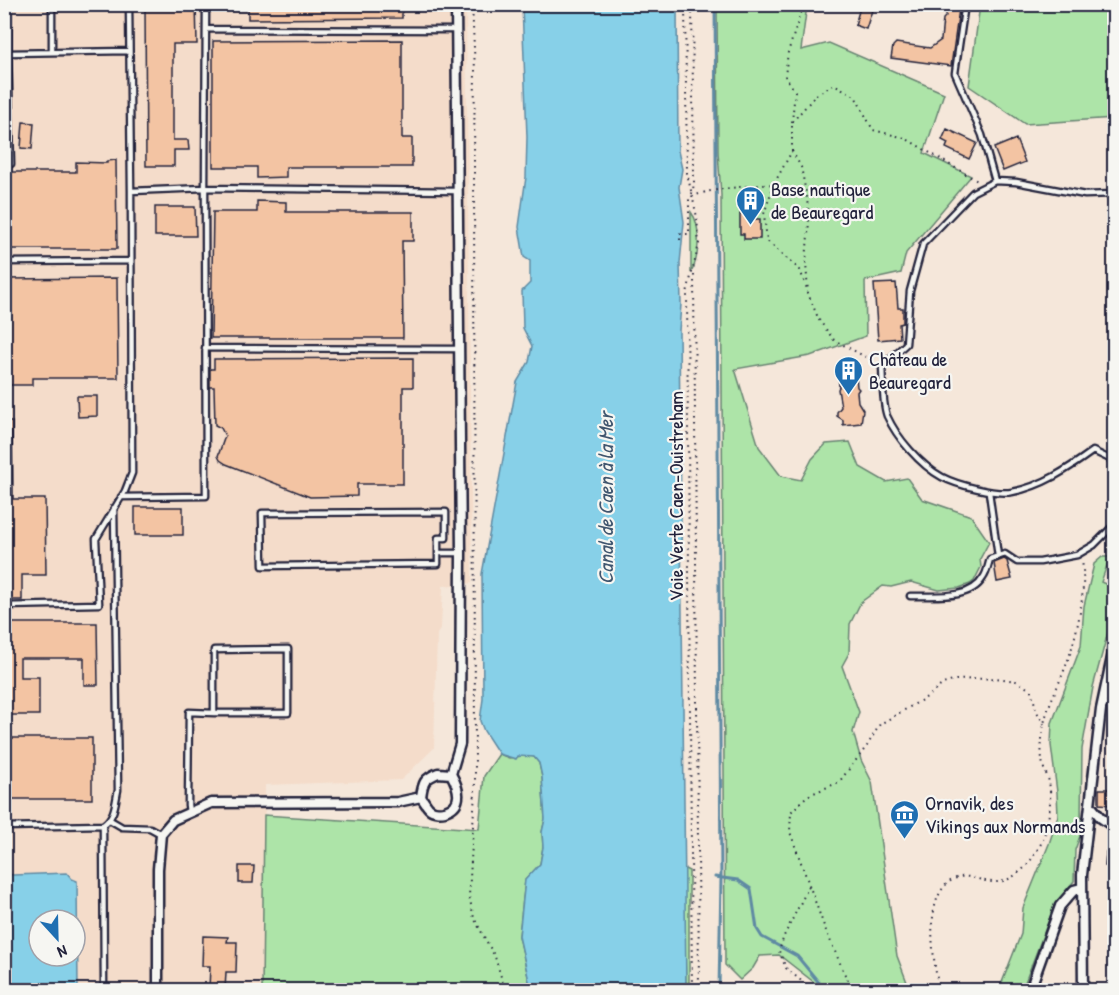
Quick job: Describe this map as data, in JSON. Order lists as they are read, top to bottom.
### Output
{
  "streets": {
    "path": ["Voie Verte Caen-Ouistreham"]
  },
  "water": ["Canal de Caen à la Mer"],
  "places": {
    "building": ["Base nautique de Beauregard", "Château de Beauregard"],
    "museum": ["Ornavik, des Vikings aux Normands"]
  },
  "north": "bottom"
}
